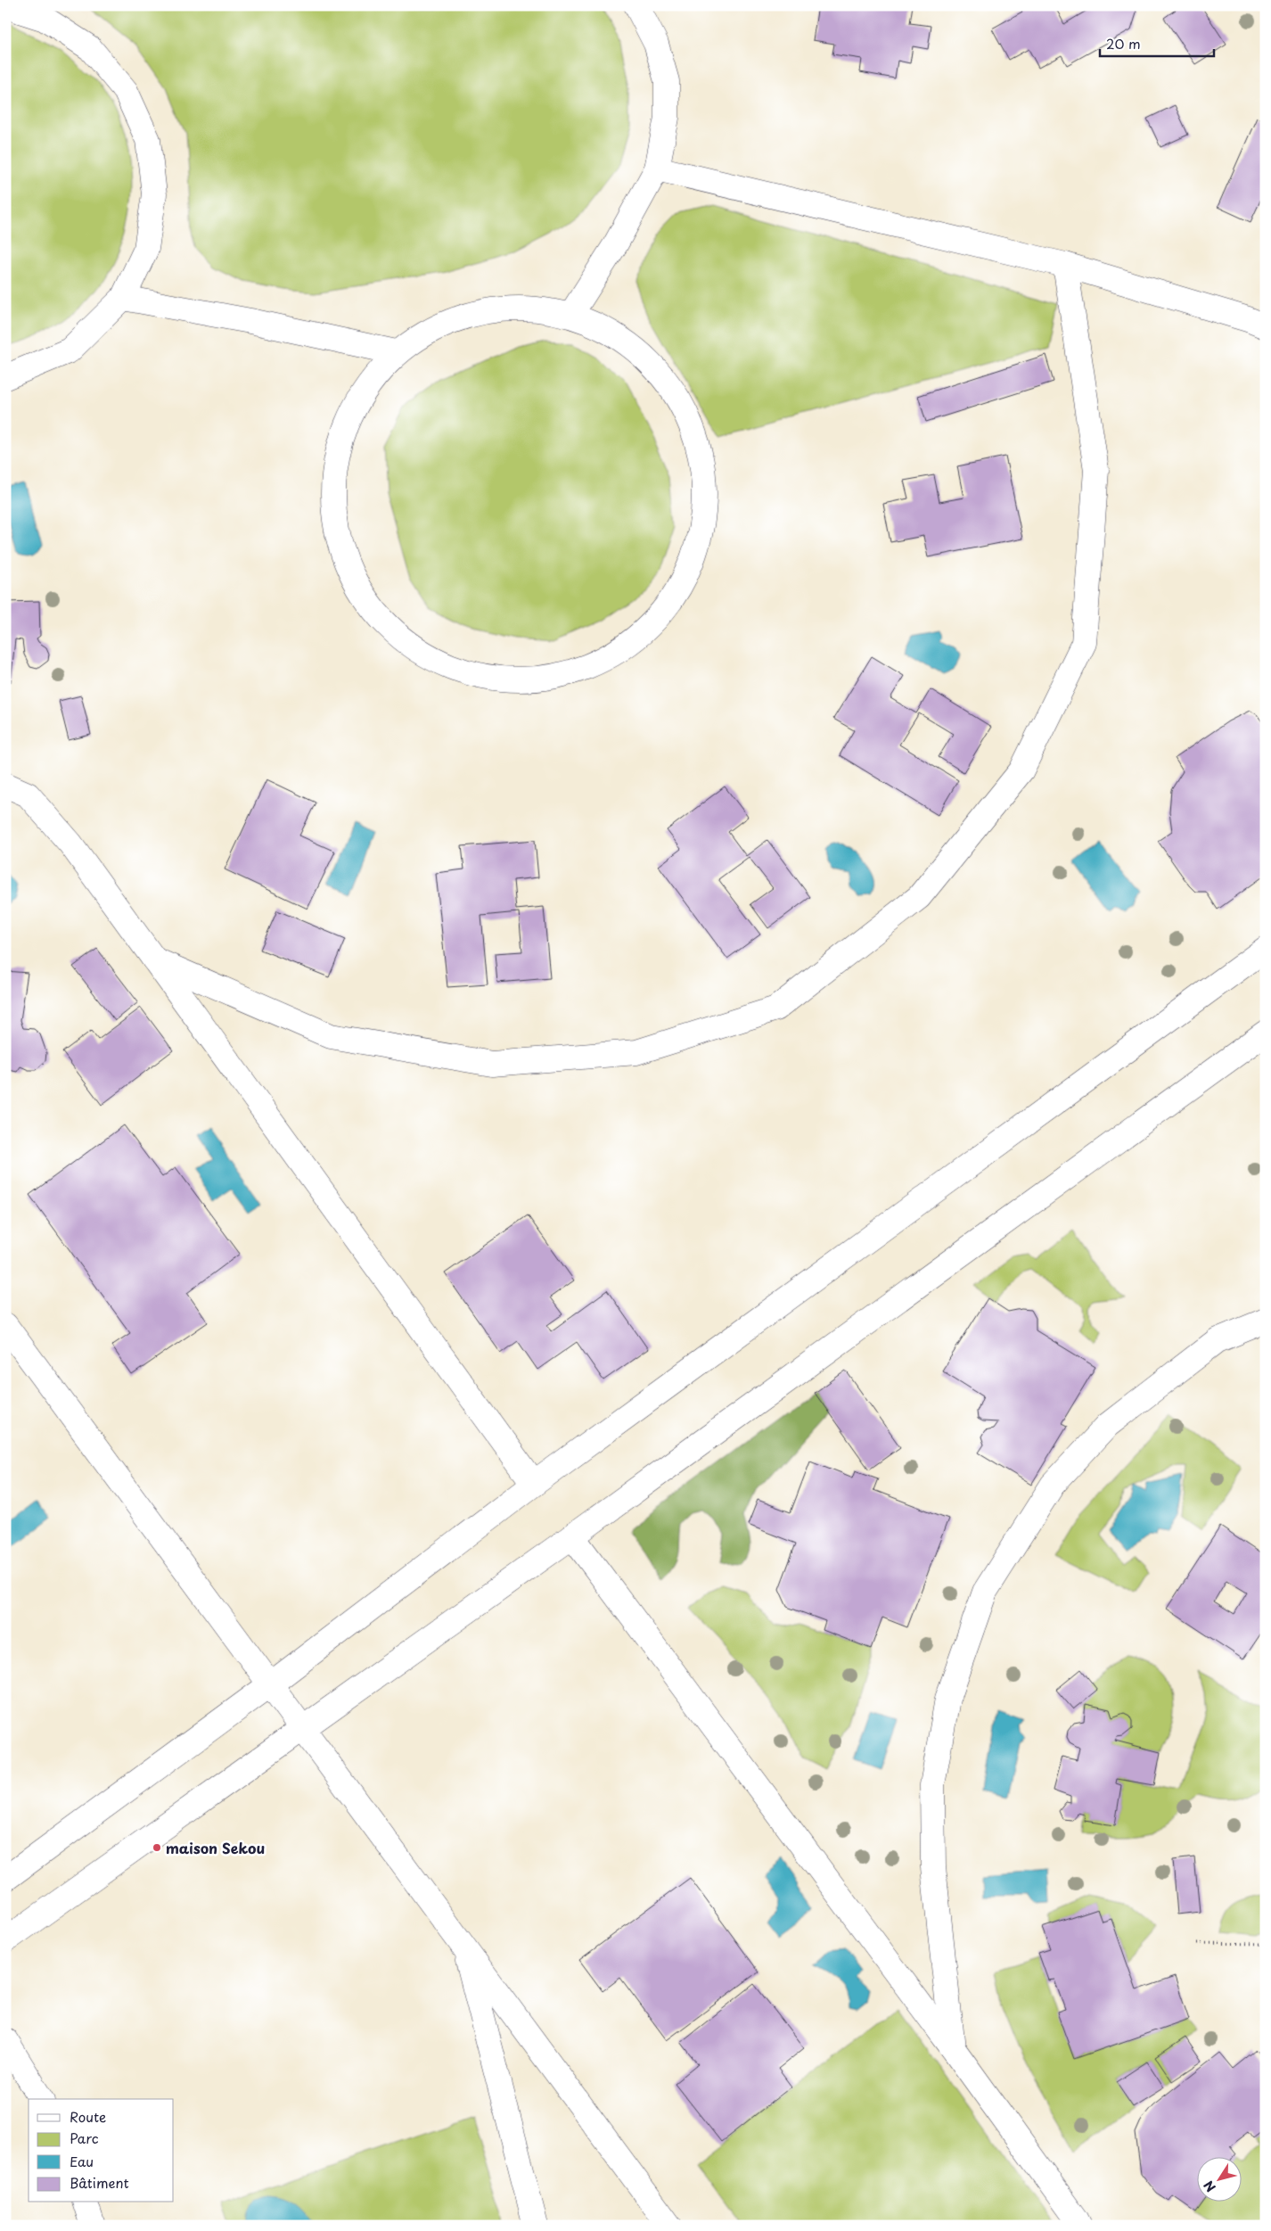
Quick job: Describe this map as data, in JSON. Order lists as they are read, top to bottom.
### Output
{
  "places": ["maison Sekou"],
  "legend": [
    "Route",
    "Parc",
    "Eau",
    "Bâtiment"
  ],
  "scale_bar": "20 m",
  "north": "bottom left"
}
